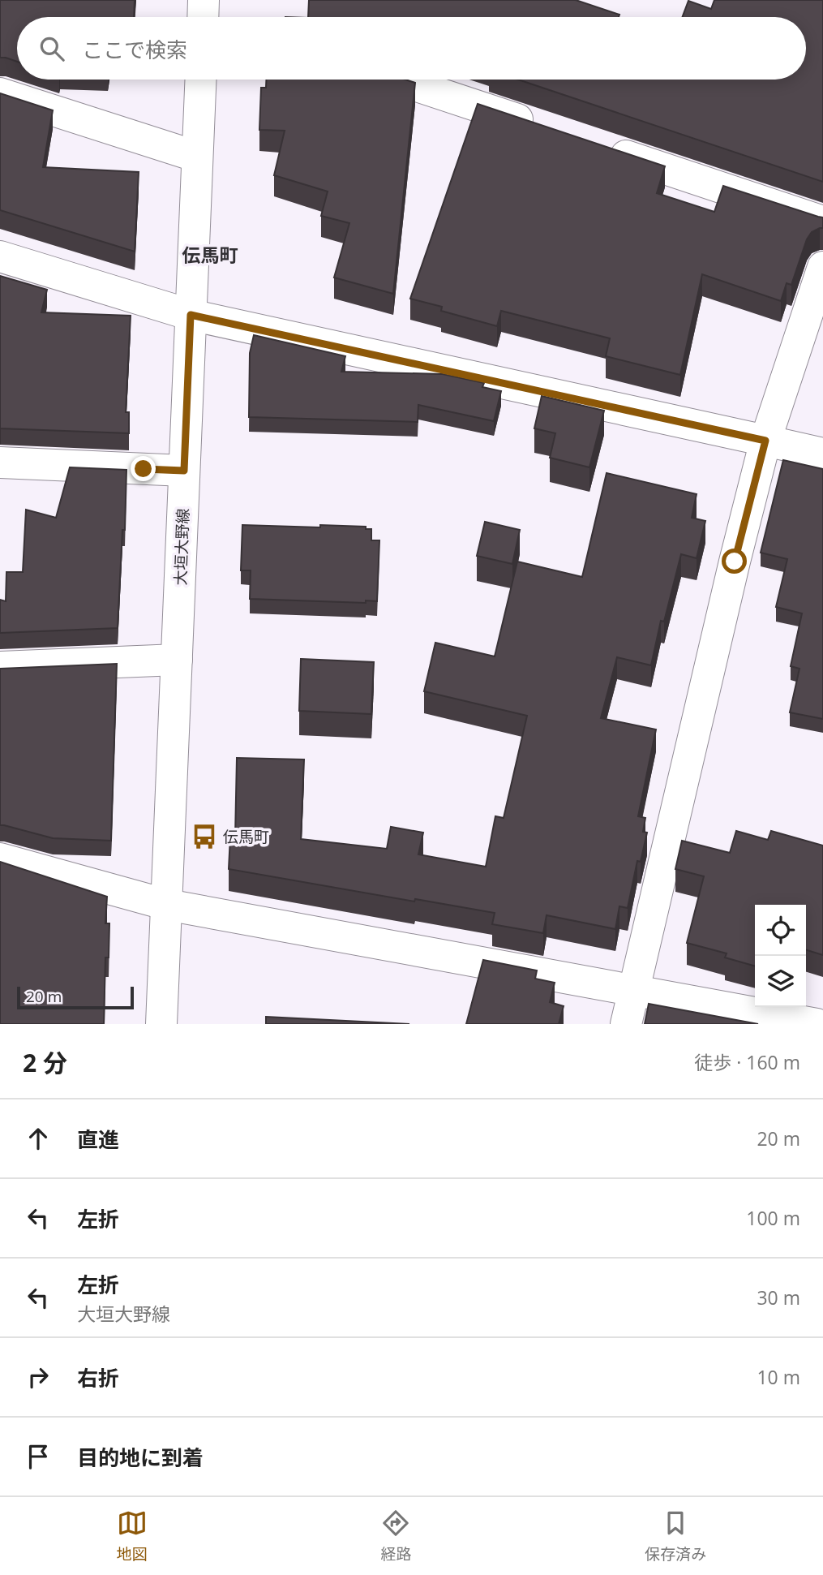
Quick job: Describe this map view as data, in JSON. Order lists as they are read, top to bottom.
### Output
{
  "streets": {
    "street": ["大垣大野線"]
  },
  "districts": ["伝馬町"],
  "places": {
    "bus stop": ["伝馬町"]
  },
  "scale_bar": "20 m",
  "page": {
    "search": "ここで検索",
    "scale": "20 m",
    "heading": ["2 分", "徒歩 · 160 m"],
    "list": [
      ["直進", "20 m"],
      ["左折", "100 m"],
      ["左折", "大垣大野線", "30 m"],
      ["右折", "10 m"],
      "目的地に到着"
    ],
    "nav": ["地図", "経路", "保存済み"]
  }
}
